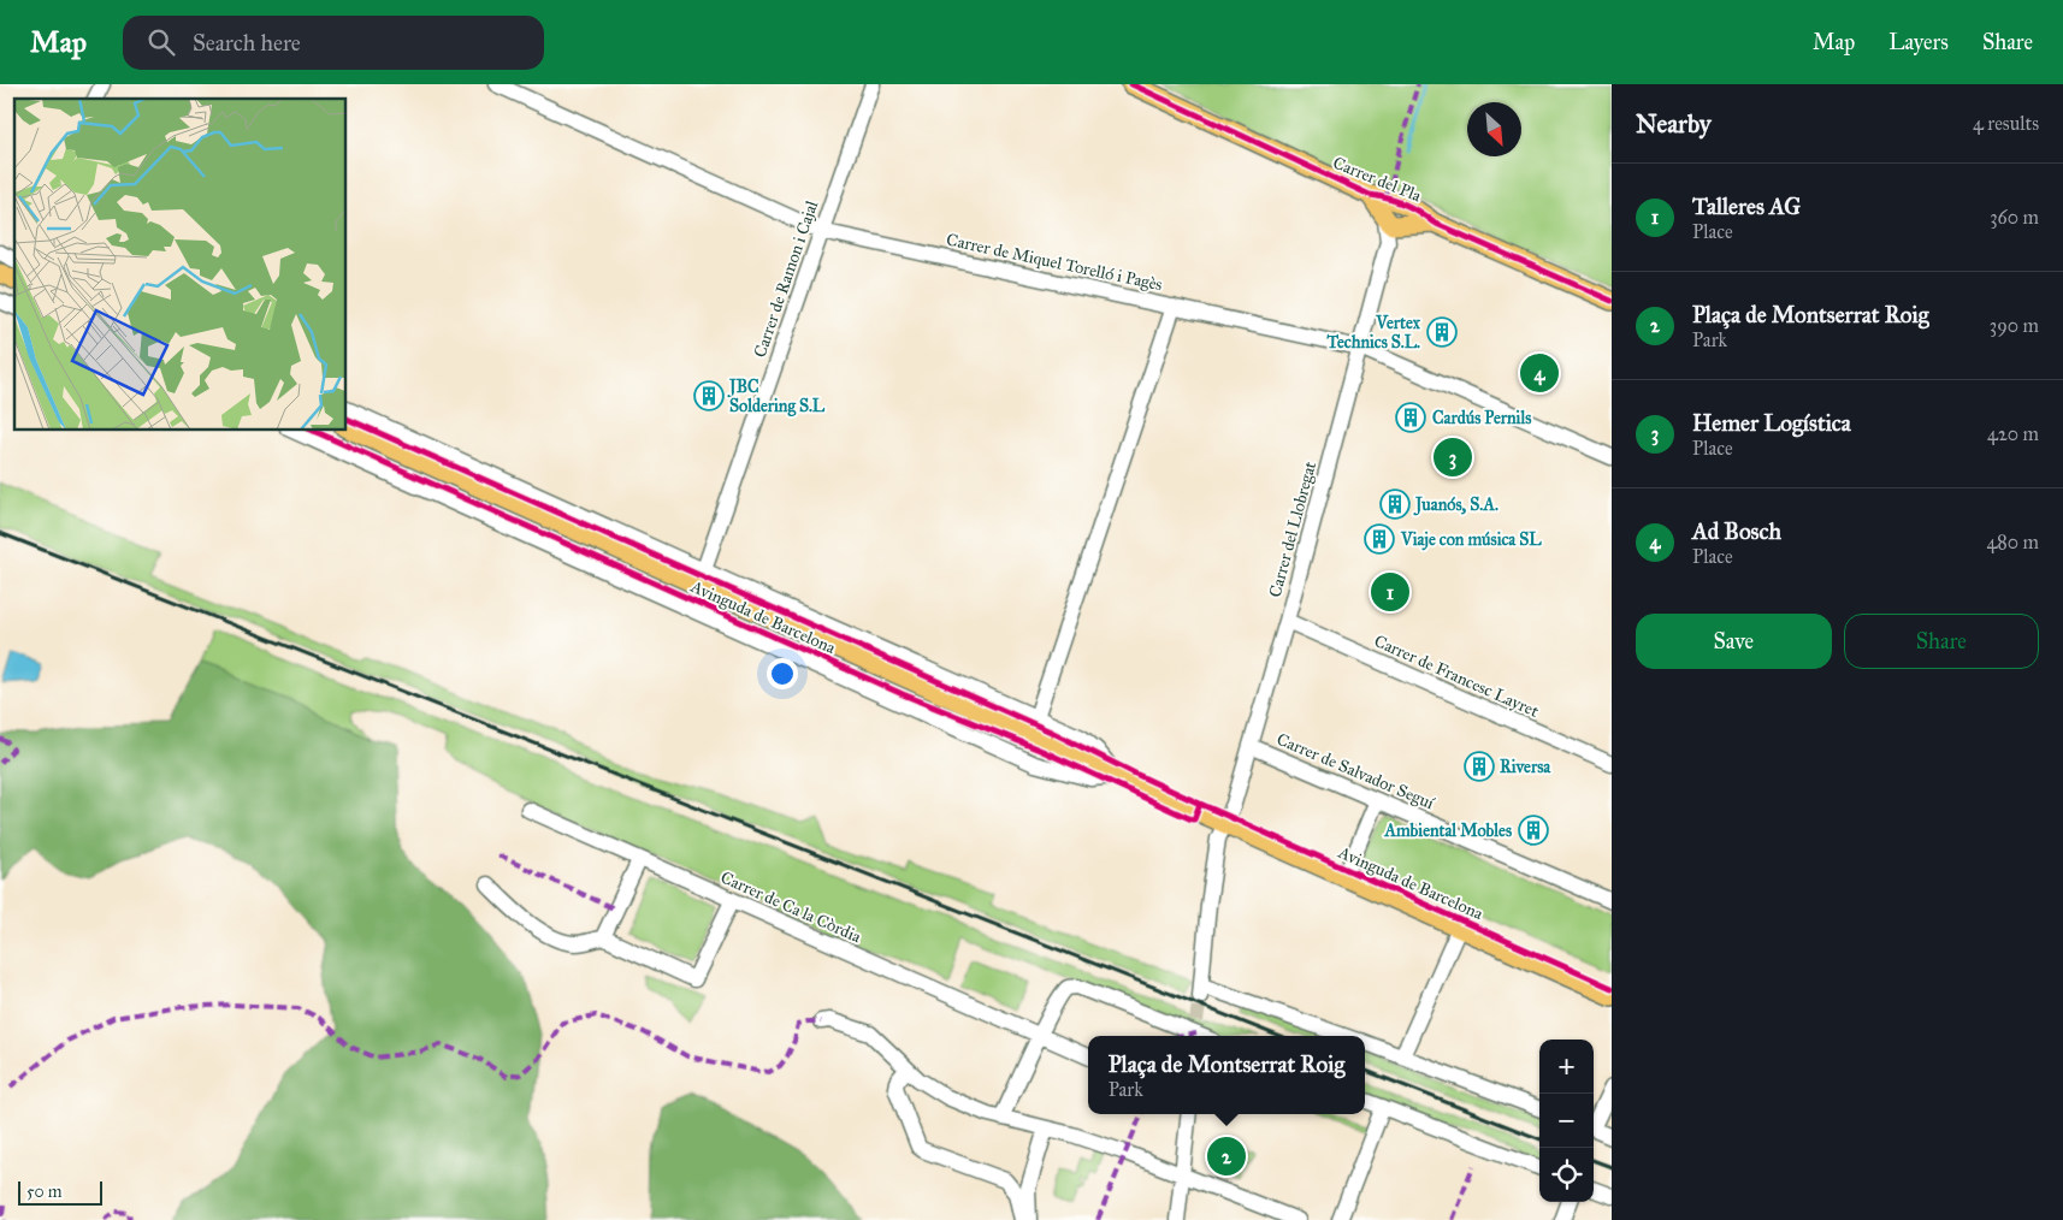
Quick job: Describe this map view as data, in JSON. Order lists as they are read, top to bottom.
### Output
{
  "streets": {
    "main road": ["Carrer del Pla", "Avinguda de Barcelona"],
    "street": [
      "Carrer de Miquel Torelló i Pagès",
      "Carrer de Ramon i Cajal",
      "Carrer del Llobregat",
      "Carrer de Francesc Layret",
      "Carrer de Salvador Seguí",
      "Carrer de Ca la Còrdia"
    ]
  },
  "crossings": [
    ["Carrer del Pla", "Carrer del Llobregat"],
    ["Carrer de Miquel Torelló i Pagès", "Carrer de Ramon i Cajal"],
    ["Carrer de Miquel Torelló i Pagès", "Carrer del Llobregat"],
    ["Carrer de Ramon i Cajal", "Avinguda de Barcelona"],
    ["Carrer del Llobregat", "Avinguda de Barcelona"],
    ["Carrer del Llobregat", "Carrer de Francesc Layret"],
    ["Carrer del Llobregat", "Carrer de Salvador Seguí"]
  ],
  "places": {
    "building": [
      "Vertex Technics S.L.",
      "JBC Soldering S.L",
      "Cardús Pernils",
      "Juanós, S.A.",
      "Viaje con música SL",
      "Riversa",
      "Ambiental Mobles"
    ]
  },
  "scale_bar": "50 m",
  "north": "bottom right",
  "page": {
    "header": "Map",
    "search": "Search here",
    "nav": ["Map", "Layers", "Share"],
    "heading": ["Nearby", "4 results"],
    "list": [
      {
        "mark": "1",
        "name": "Talleres AG",
        "note": "Place",
        "value": "360 m"
      },
      {
        "mark": "2",
        "name": "Plaça de Montserrat Roig",
        "note": "Park",
        "value": "390 m"
      },
      {
        "mark": "3",
        "name": "Hemer Logística",
        "note": "Place",
        "value": "420 m"
      },
      {
        "mark": "4",
        "name": "Ad Bosch",
        "note": "Place",
        "value": "480 m"
      }
    ],
    "pins": [
      "4",
      "3",
      "1",
      "2"
    ],
    "buttons": ["Save", "Share"],
    "popup": ["Plaça de Montserrat Roig", "Park"],
    "map_buttons": ["+", "−"],
    "scale": "50 m"
  }
}
